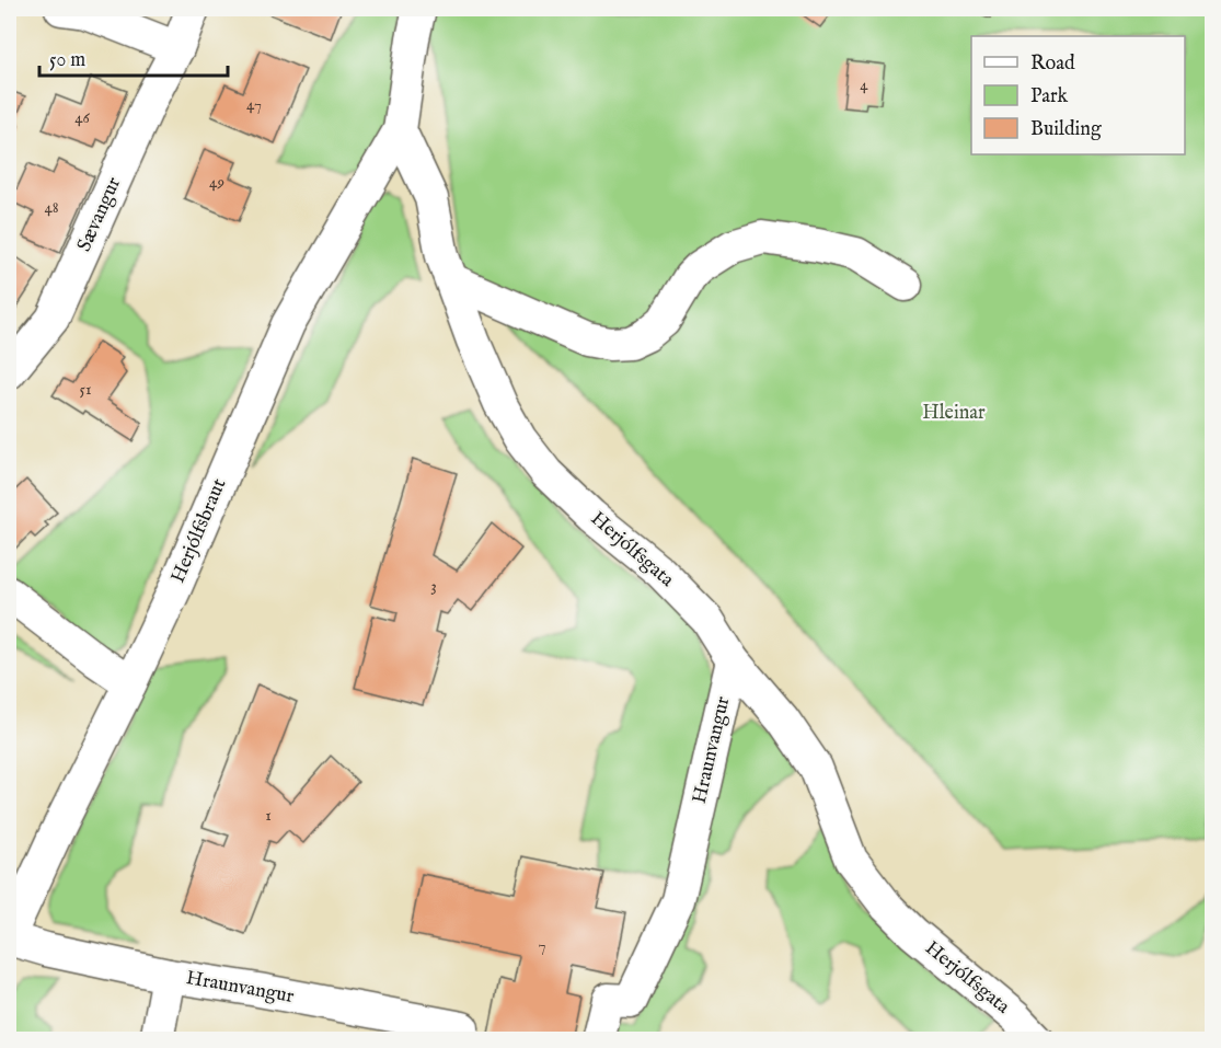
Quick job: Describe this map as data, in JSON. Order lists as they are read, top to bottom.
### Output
{
  "streets": {
    "street": [
      "Sævangur",
      "Herjólfsbraut",
      "Herjólfsgata",
      "Hraunvangur"
    ]
  },
  "crossings": [
    ["Herjólfsbraut", "Herjólfsgata"],
    ["Herjólfsbraut", "Hraunvangur"],
    ["Herjólfsgata", "Hraunvangur"]
  ],
  "parks": ["Hleinar"],
  "house_numbers": [
    "4",
    "47",
    "46",
    "49",
    "48",
    "51",
    "3",
    "1",
    "7"
  ],
  "legend": ["Road", "Park", "Building"],
  "scale_bar": "50 m"
}
